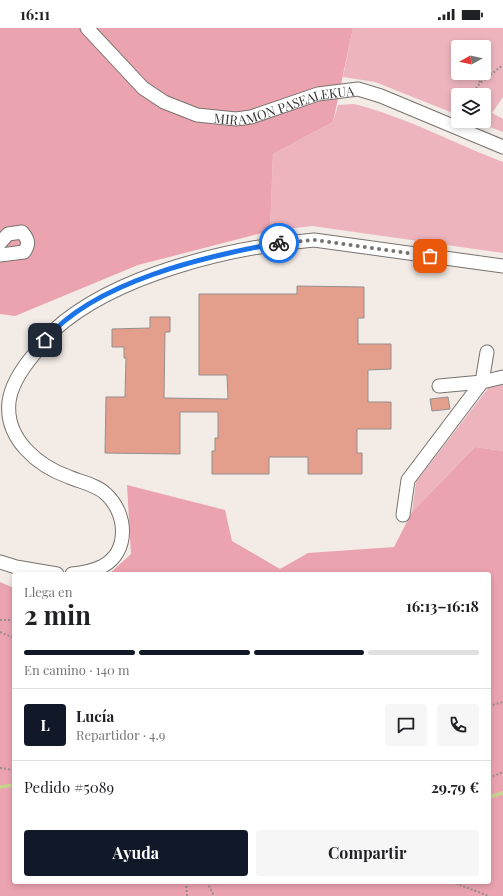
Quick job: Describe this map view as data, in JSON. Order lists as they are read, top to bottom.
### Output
{
  "streets": {
    "street": ["MIRAMON PASEALEKUA"]
  },
  "north": "left",
  "page": {
    "status": "16:11",
    "heading": ["2 min", "Llega en", "16:13–16:18"],
    "panel": [
      "Lucía",
      "Repartidor · 4.9",
      "Pedido #5089",
      "29.79 €"
    ],
    "bar": "En camino · 140 m",
    "round": "L",
    "buttons": ["Ayuda", "Compartir"]
  }
}
